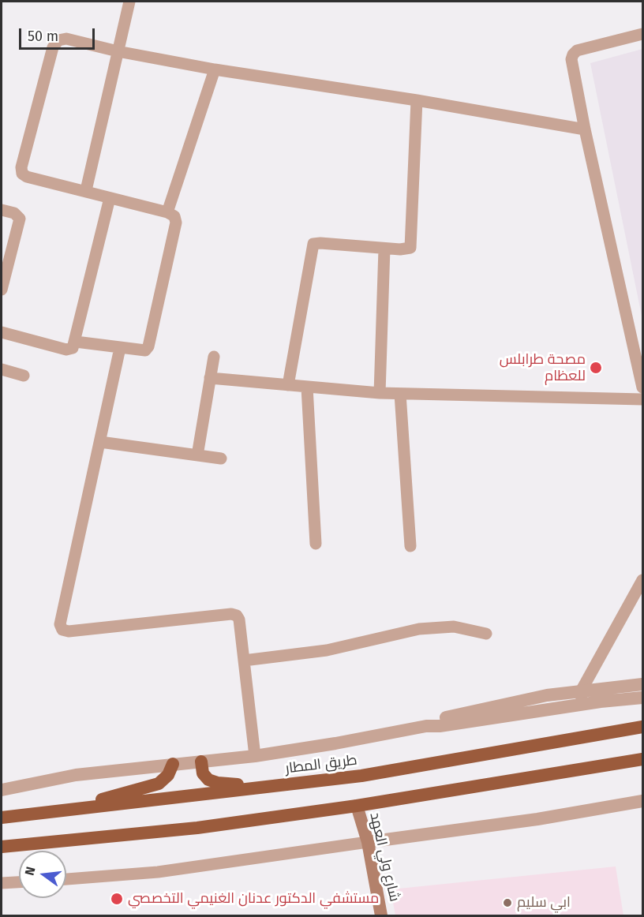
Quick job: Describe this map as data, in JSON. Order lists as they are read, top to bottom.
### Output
{
  "streets": {
    "highway": ["طريق المطار"],
    "main road": ["شارع ولي العهد"]
  },
  "places": ["مصحة طرابلس للعظام", "مستشفي الدكتور عدنان الغنيمي التخصصي", "ابي سليم"],
  "scale_bar": "50 m",
  "north": "left"
}
